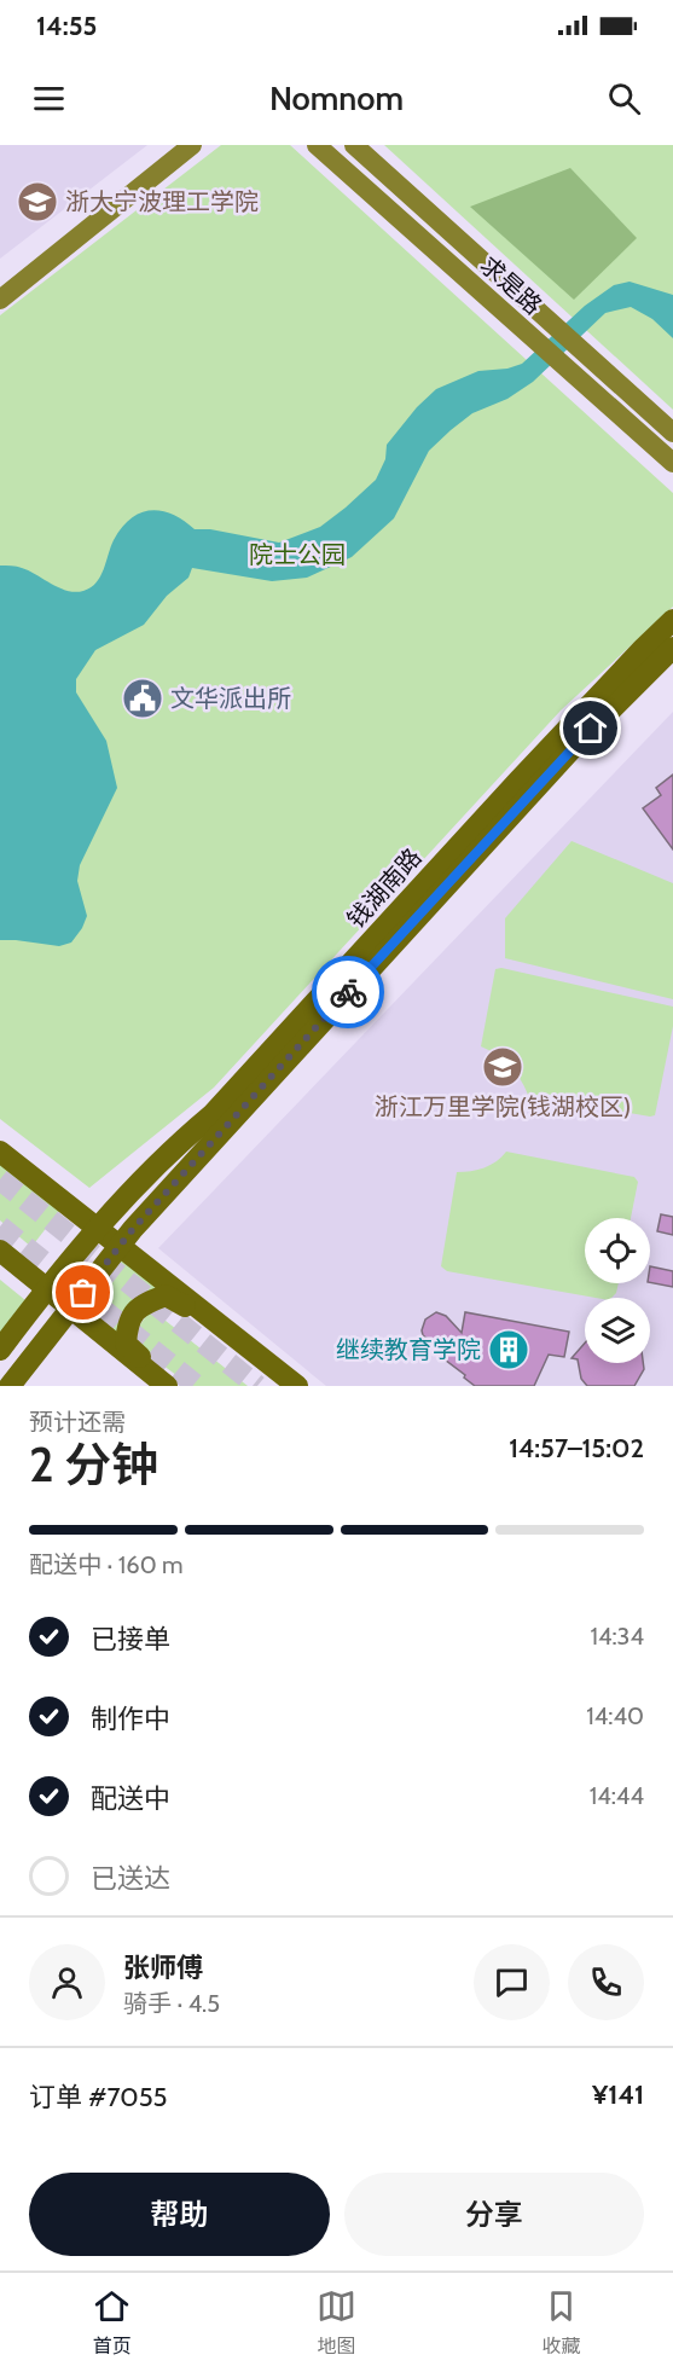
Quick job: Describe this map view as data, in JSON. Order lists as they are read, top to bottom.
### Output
{
  "streets": {
    "main road": ["钱湖南路"],
    "street": ["求是路"]
  },
  "parks": ["院士公园"],
  "places": {
    "school or university": ["浙大宁波理工学院", "浙江万里学院(钱湖校区)"],
    "public building": ["文华派出所"],
    "building": ["继续教育学院"]
  },
  "page": {
    "status": "14:55",
    "header": "Nomnom",
    "heading": ["2 分钟", "预计还需", "14:57–15:02"],
    "panel": [
      "张师傅",
      "骑手 · 4.5",
      "订单 #7055",
      "¥141"
    ],
    "bar": "配送中 · 160 m",
    "list": [
      ["已接单", "14:34"],
      ["制作中", "14:40"],
      ["配送中", "14:44"],
      "已送达"
    ],
    "buttons": ["帮助", "分享"],
    "tabs": ["首页", "地图", "收藏"]
  }
}
